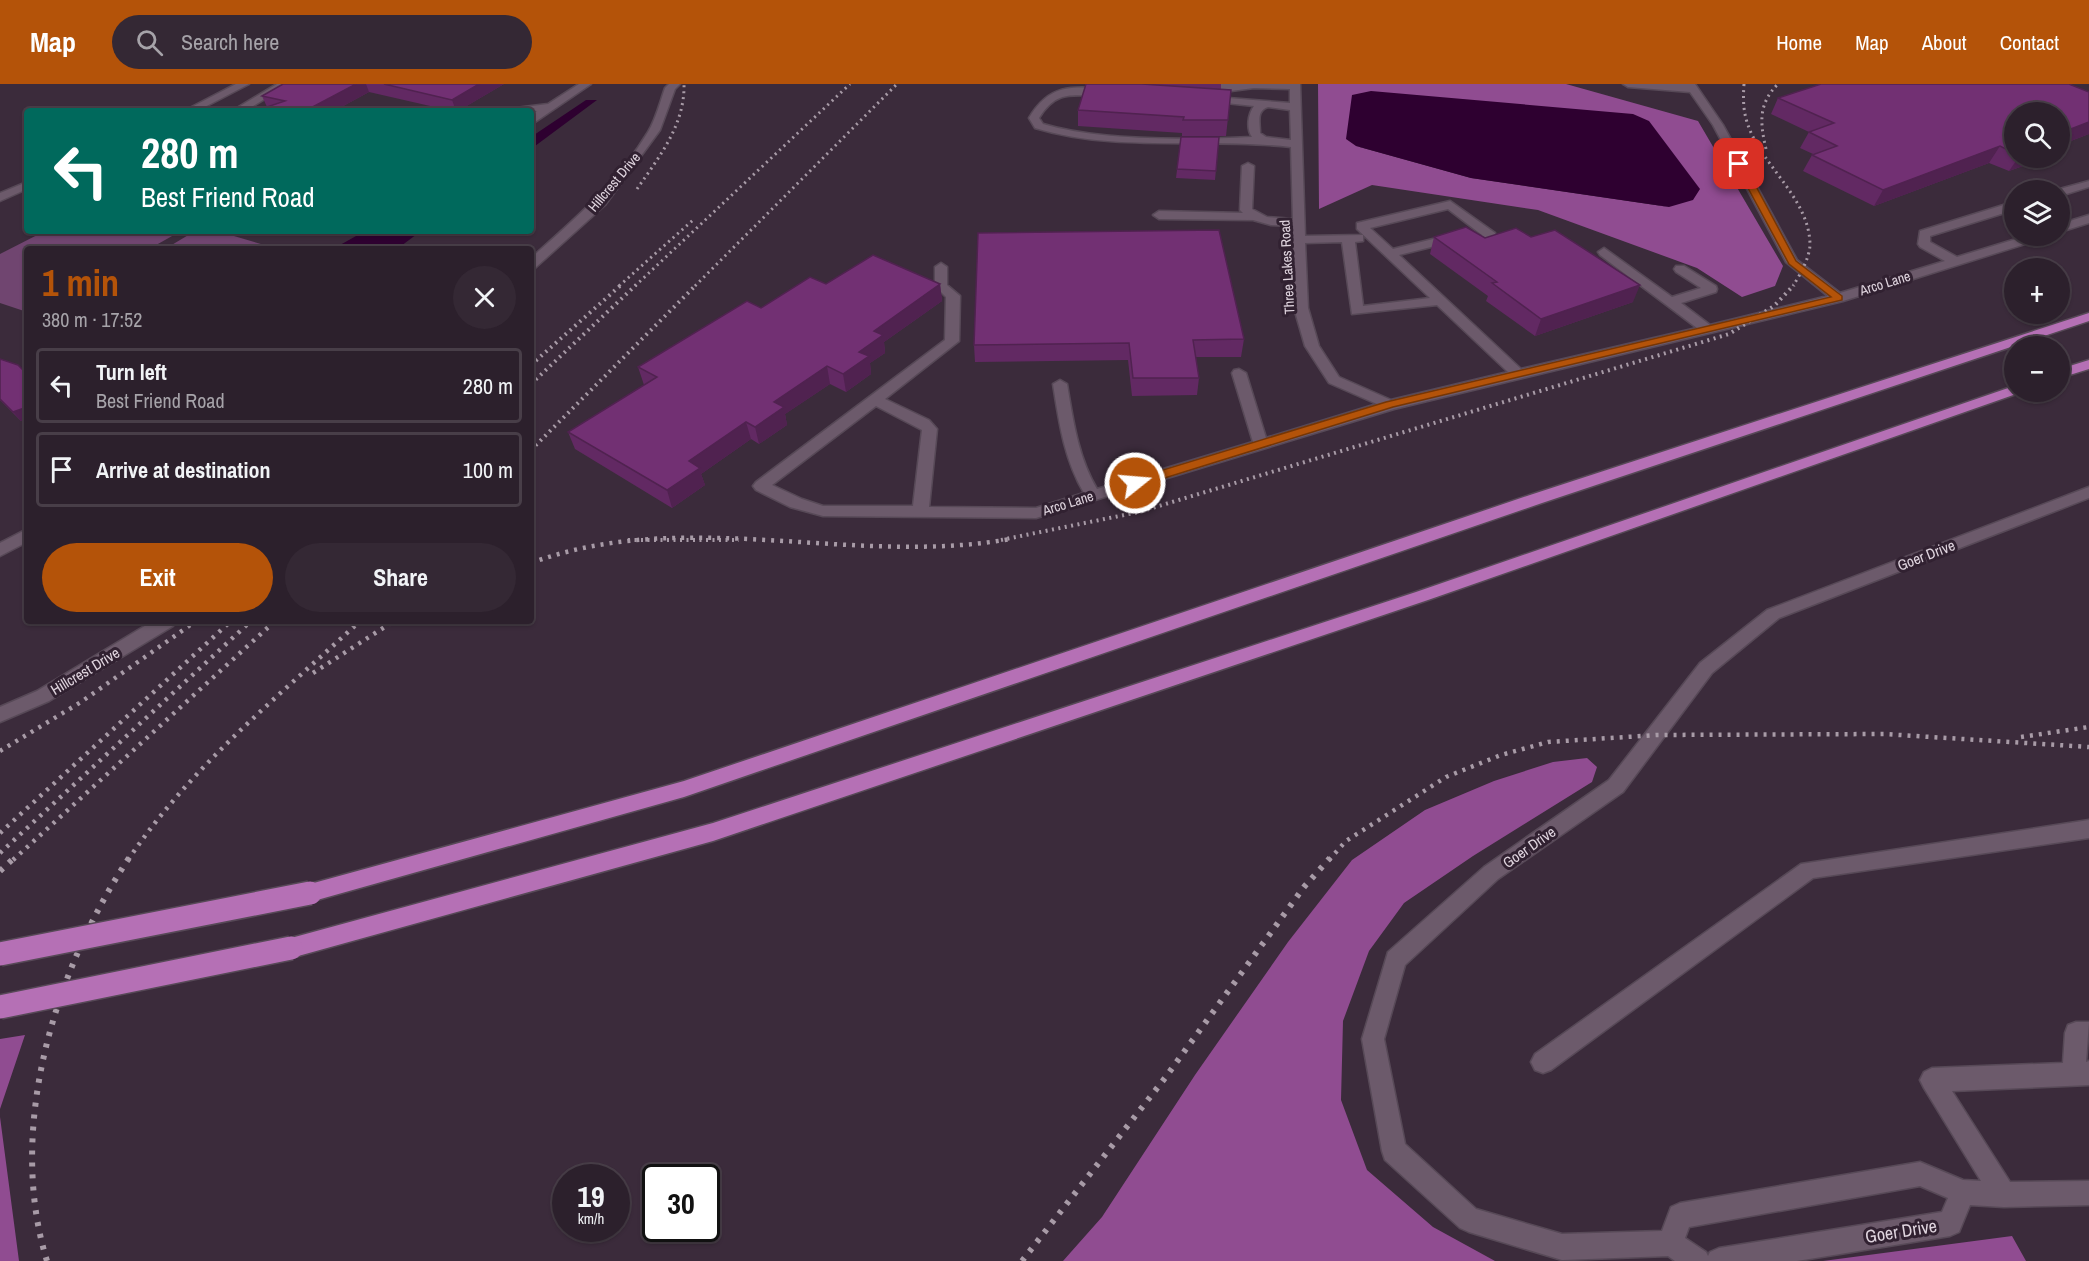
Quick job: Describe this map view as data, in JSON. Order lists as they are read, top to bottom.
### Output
{
  "streets": {
    "street": [
      "Hillcrest Drive",
      "Three Lakes Road",
      "Arco Lane",
      "Goer Drive"
    ]
  },
  "crossings": [
    ["Three Lakes Road", "Arco Lane"]
  ],
  "page": {
    "header": "Map",
    "search": "Search here",
    "nav": [
      "Home",
      "Map",
      "About",
      "Contact"
    ],
    "map_buttons": ["+", "−"],
    "turn": ["280 m", "Best Friend Road"],
    "heading": ["1 min", "380 m · 17:52"],
    "list": [
      {
        "name": "Turn left",
        "note": "Best Friend Road",
        "value": "280 m"
      },
      {
        "name": "Arrive at destination",
        "value": "100 m"
      }
    ],
    "buttons": ["Exit", "Share"],
    "speed": "19 km/h",
    "limit": "30"
  }
}
